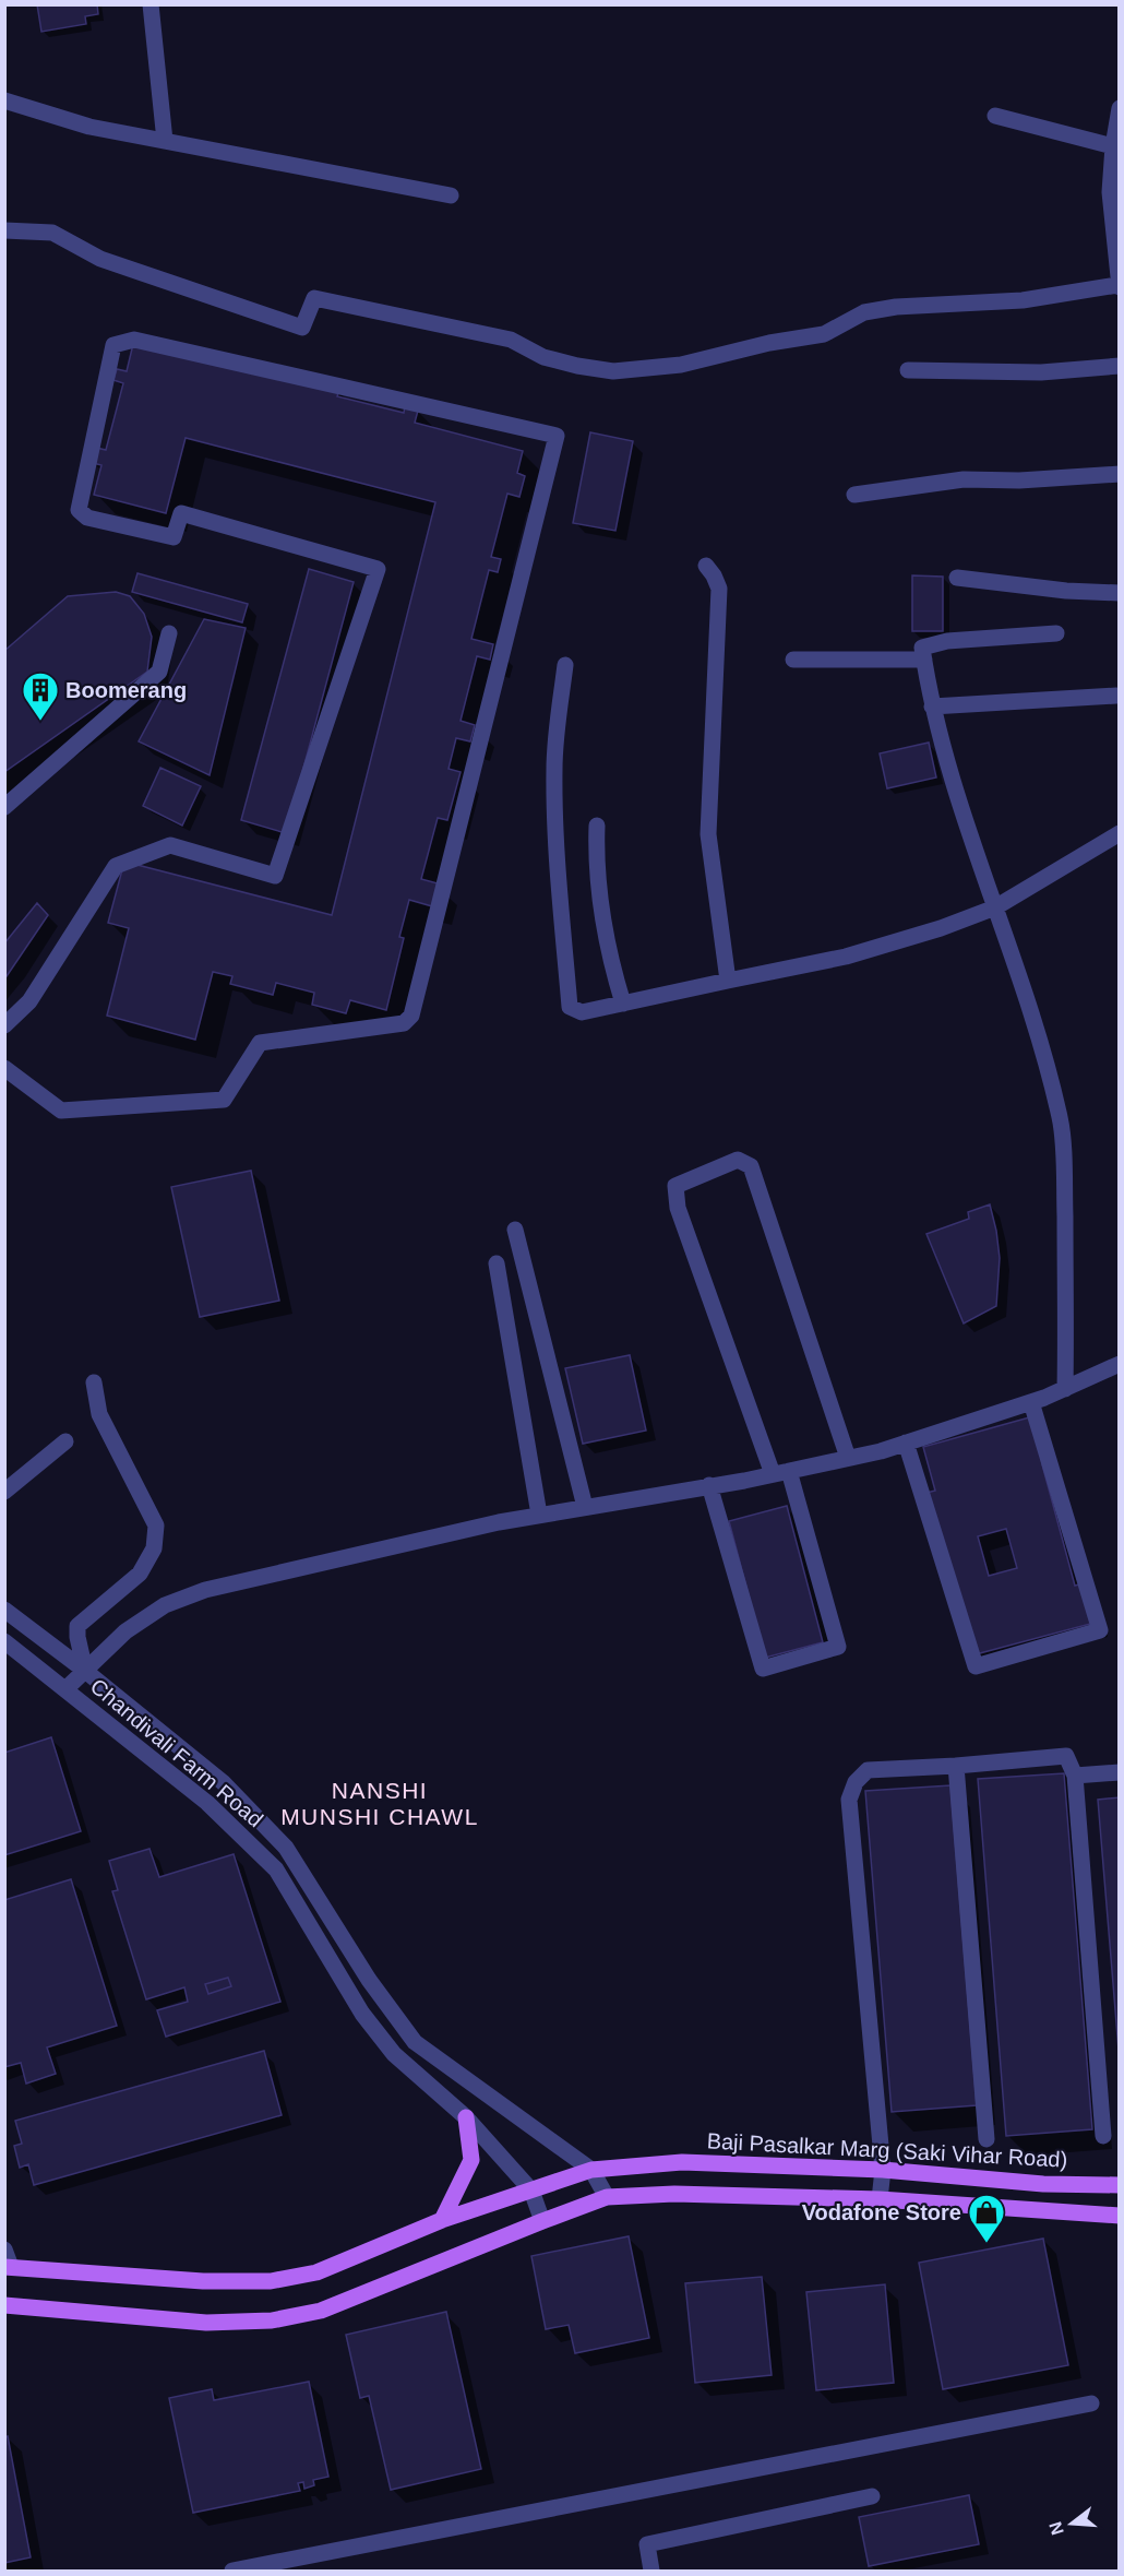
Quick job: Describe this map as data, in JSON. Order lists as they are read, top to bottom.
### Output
{
  "streets": {
    "main road": ["Baji Pasalkar Marg (Saki Vihar Road)"],
    "street": ["Chandivali Farm Road"]
  },
  "crossings": [
    ["Chandivali Farm Road", "Baji Pasalkar Marg (Saki Vihar Road)"]
  ],
  "districts": ["NANSHI MUNSHI CHAWL"],
  "places": {
    "building": ["Boomerang"],
    "shop": ["Vodafone Store"]
  },
  "north": "left"
}
